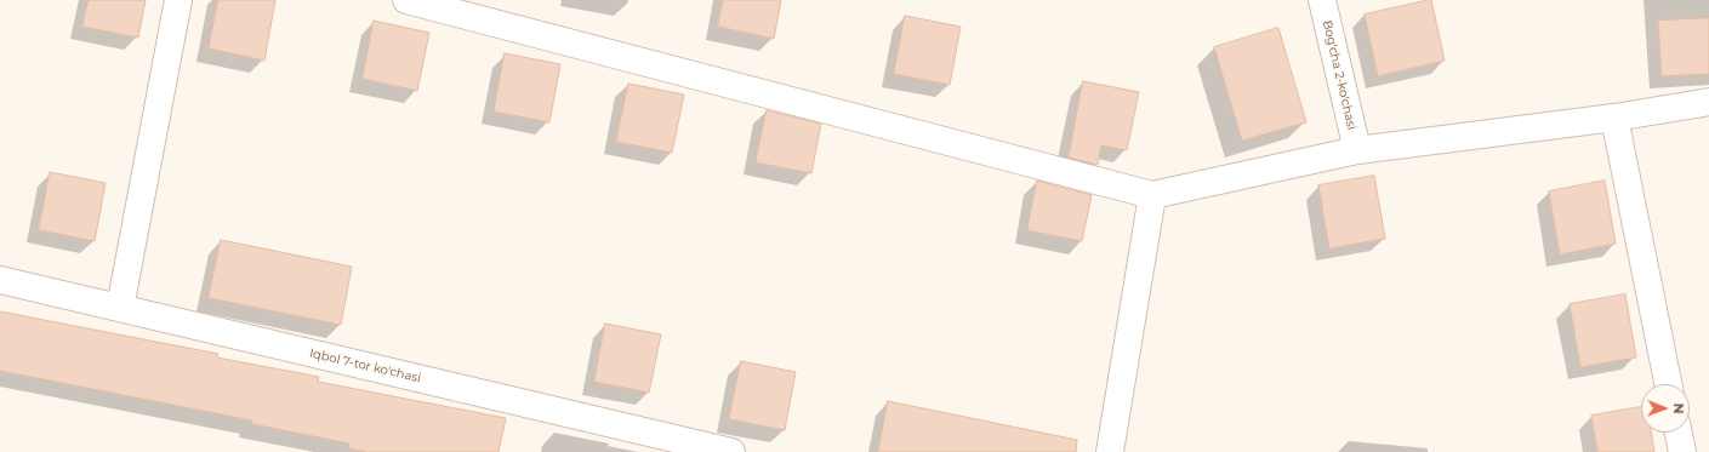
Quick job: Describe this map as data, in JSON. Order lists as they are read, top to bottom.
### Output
{
  "streets": {
    "street": ["Bog'cha 2-ko'chasi", "Iqbol 7-tor ko'chasi"]
  },
  "north": "right"
}
